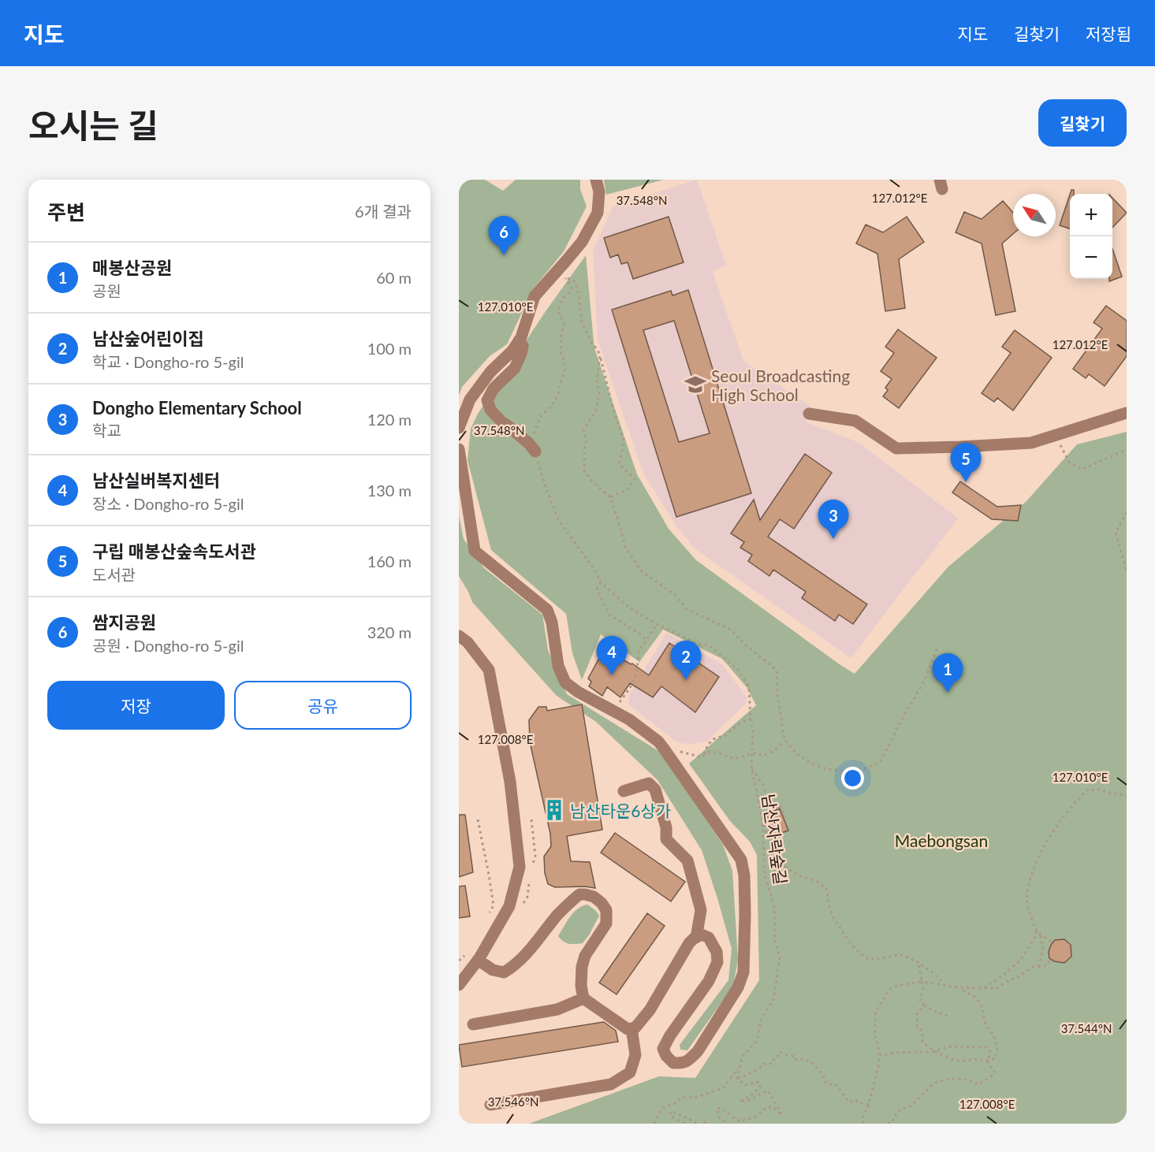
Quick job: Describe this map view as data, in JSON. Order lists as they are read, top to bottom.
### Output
{
  "streets": {
    "path": ["남산자락숲길"]
  },
  "parks": ["Maebongsan"],
  "places": {
    "school or university": ["Seoul Broadcasting High School"],
    "building": ["남산타운6상가"]
  },
  "north": "top left",
  "page": {
    "header": "지도",
    "nav": ["지도", "길찾기", "저장됨"],
    "title": "오시는 길",
    "buttons": [
      "길찾기",
      ["저장", "공유"]
    ],
    "heading": ["주변", "6개 결과"],
    "map_buttons": ["+", "−"],
    "pins": [
      "6",
      "5",
      "3",
      "4",
      "2",
      "1"
    ],
    "list": [
      {
        "mark": "1",
        "name": "매봉산공원",
        "note": "공원",
        "value": "60 m"
      },
      {
        "mark": "2",
        "name": "남산숲어린이집",
        "note": "학교 · Dongho-ro 5-gil",
        "value": "100 m"
      },
      {
        "mark": "3",
        "name": "Dongho Elementary School",
        "note": "학교",
        "value": "120 m"
      },
      {
        "mark": "4",
        "name": "남산실버복지센터",
        "note": "장소 · Dongho-ro 5-gil",
        "value": "130 m"
      },
      {
        "mark": "5",
        "name": "구립 매봉산숲속도서관",
        "note": "도서관",
        "value": "160 m"
      },
      {
        "mark": "6",
        "name": "쌈지공원",
        "note": "공원 · Dongho-ro 5-gil",
        "value": "320 m"
      }
    ]
  },
  "coordinates": [
    "127.012°E",
    "37.548°N",
    "127.010°E",
    "127.008°E",
    "37.544°N",
    "37.546°N"
  ]
}
